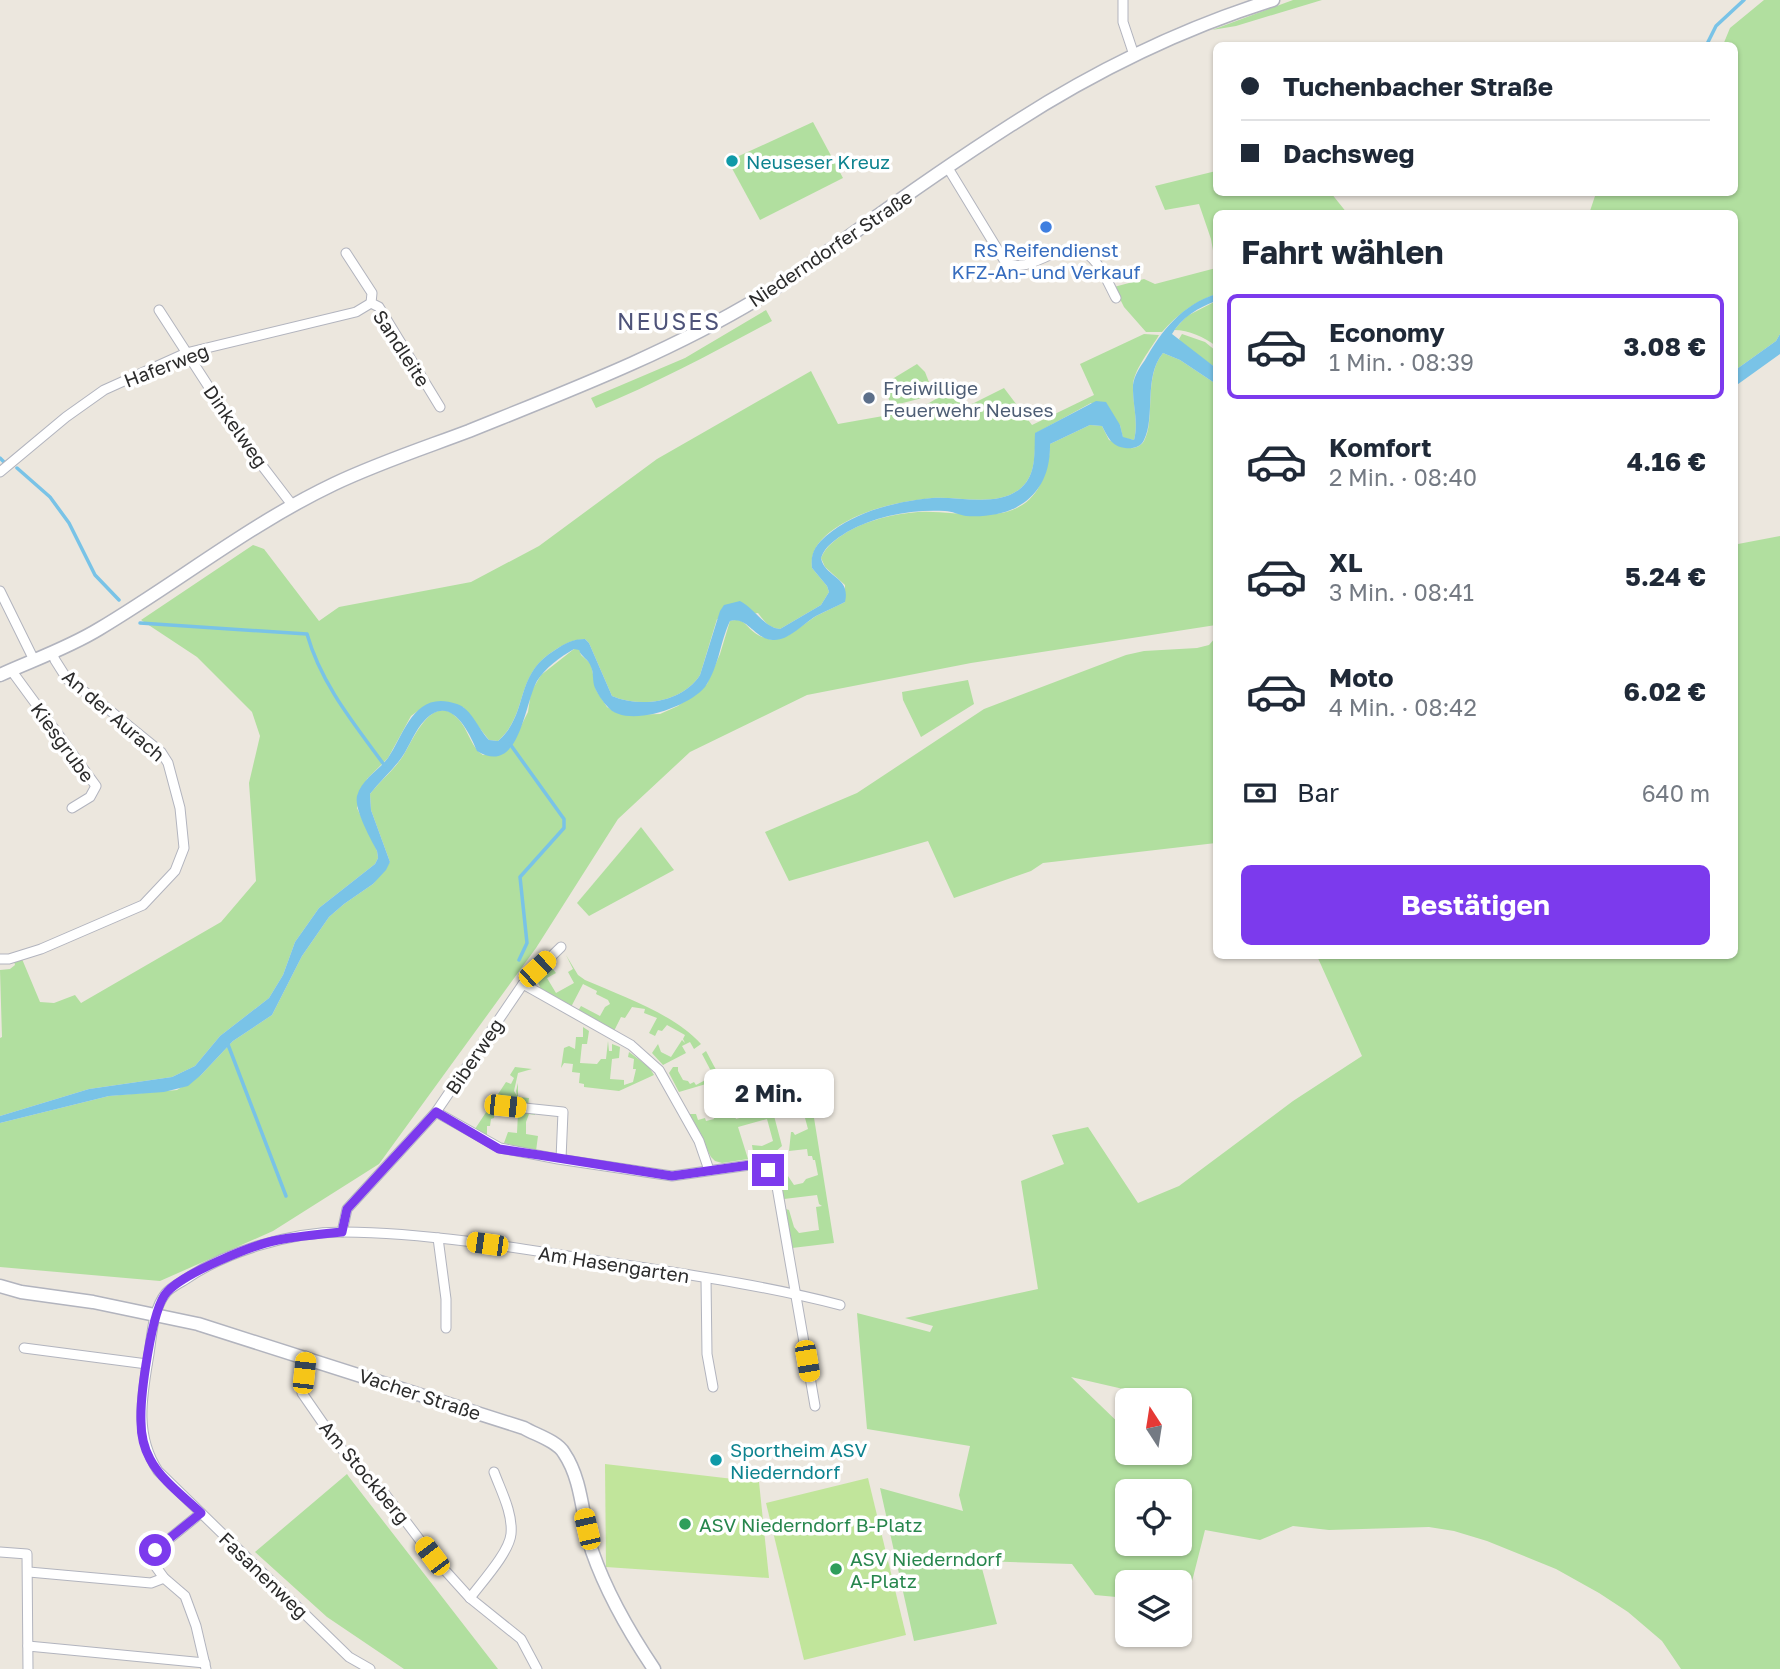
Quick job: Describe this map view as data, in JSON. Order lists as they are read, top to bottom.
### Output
{
  "streets": {
    "main road": ["Niederndorfer Straße", "Vacher Straße"],
    "street": [
      "Sandleite",
      "Haferweg",
      "Dinkelweg",
      "An der Aurach",
      "Kiesgrube",
      "Biberweg",
      "Am Hasengarten",
      "Am Stockberg",
      "Fasanenweg"
    ]
  },
  "crossings": [
    ["Niederndorfer Straße", "Dinkelweg"],
    ["Niederndorfer Straße", "An der Aurach"],
    ["Niederndorfer Straße", "Kiesgrube"],
    ["Sandleite", "Haferweg"],
    ["Haferweg", "Dinkelweg"],
    ["Biberweg", "Am Hasengarten"],
    ["Am Hasengarten", "Vacher Straße"],
    ["Am Hasengarten", "Fasanenweg"],
    ["Vacher Straße", "Am Stockberg"],
    ["Vacher Straße", "Fasanenweg"]
  ],
  "districts": ["NEUSES"],
  "places": [
    "Neuseser Kreuz",
    "RS Reifendienst KFZ-An- und Verkauf",
    "Freiwillige Feuerwehr Neuses",
    "Sportheim ASV Niederndorf",
    "ASV Niederndorf B-Platz",
    "ASV Niederndorf A-Platz"
  ],
  "north": "top",
  "page": {
    "banner": ["Tuchenbacher Straße", "Dachsweg"],
    "heading": "Fahrt wählen",
    "list": [
      {
        "name": "Economy",
        "note": "1 Min. · 08:39",
        "value": "3.08 €"
      },
      {
        "name": "Komfort",
        "note": "2 Min. · 08:40",
        "value": "4.16 €"
      },
      {
        "name": "XL",
        "note": "3 Min. · 08:41",
        "value": "5.24 €"
      },
      {
        "name": "Moto",
        "note": "4 Min. · 08:42",
        "value": "6.02 €"
      }
    ],
    "pay": ["Bar", "640 m"],
    "buttons": "Bestätigen",
    "bubble": "2 Min."
  }
}
